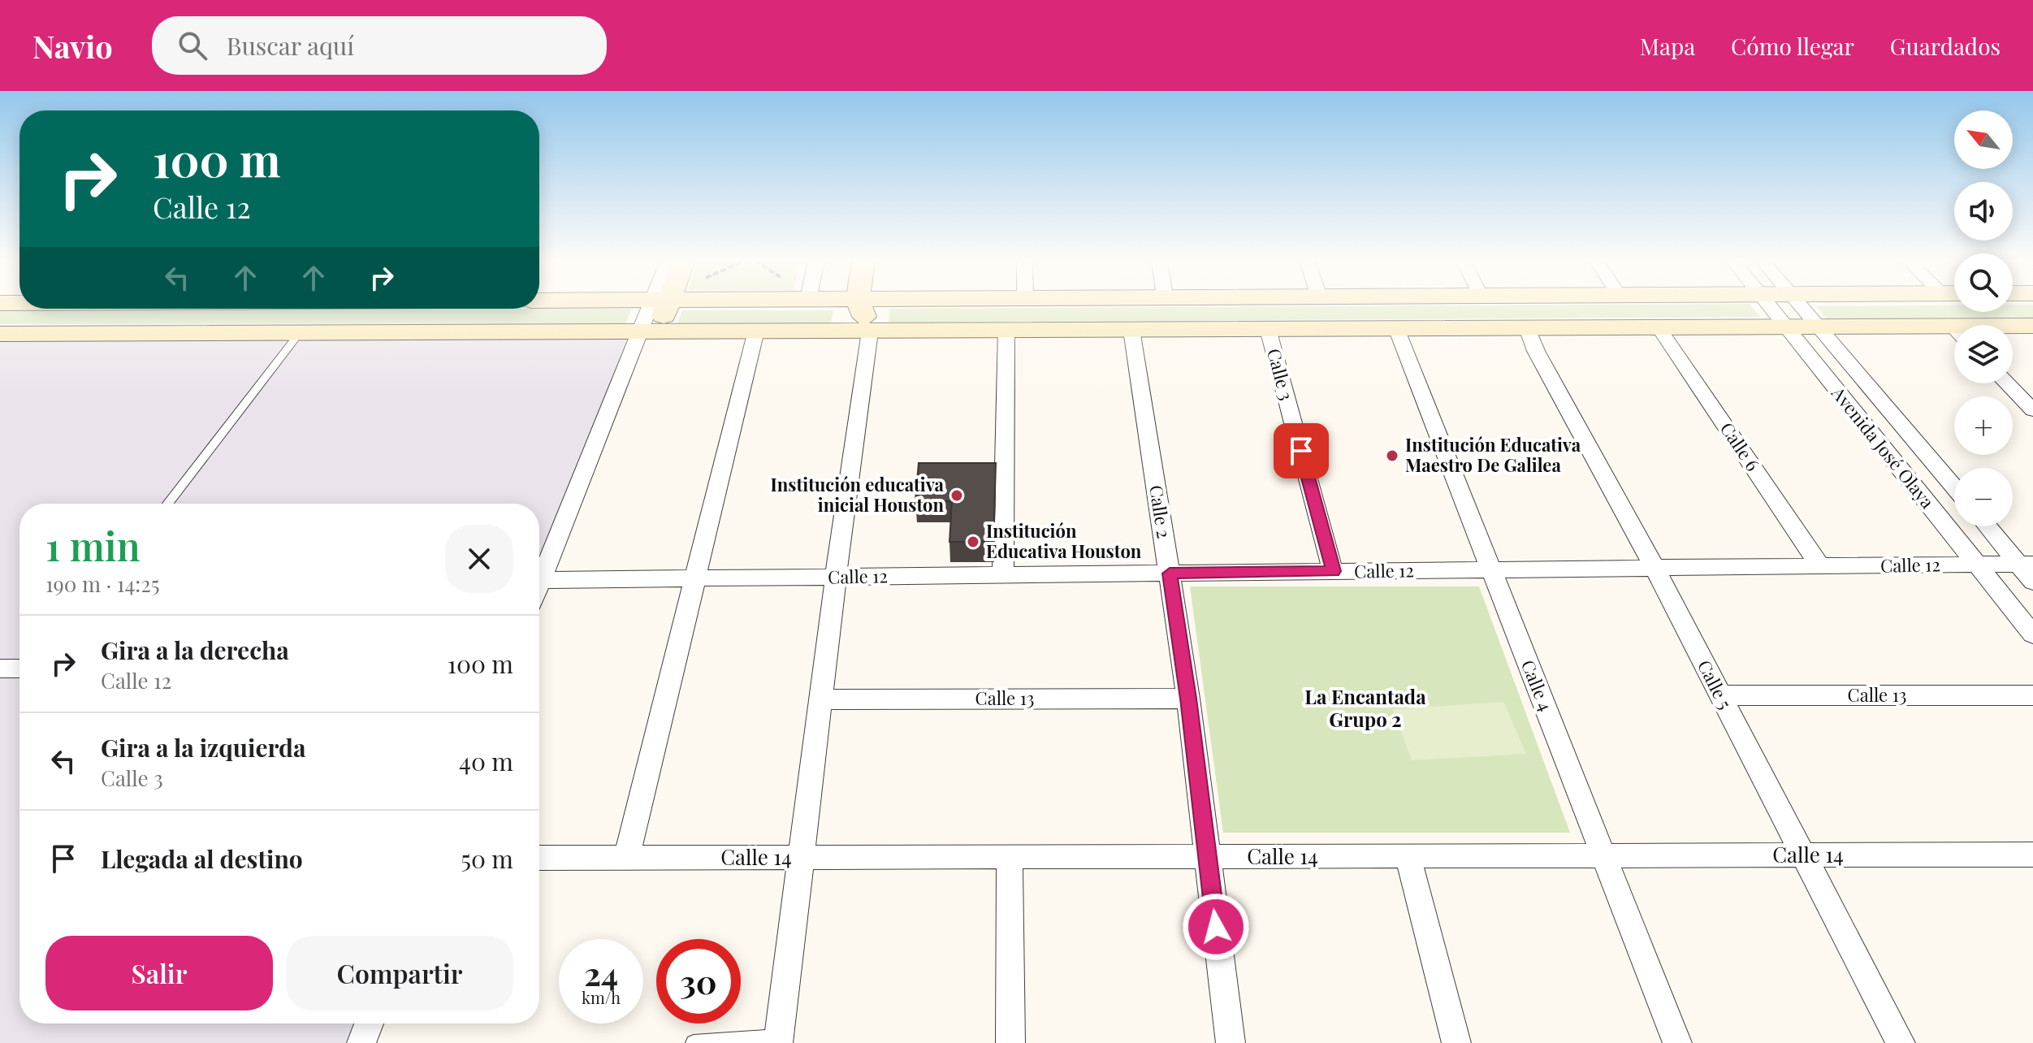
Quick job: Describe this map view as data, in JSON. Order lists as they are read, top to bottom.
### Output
{
  "streets": {
    "street": [
      "Calle 3",
      "Calle 6",
      "Avenida José Olaya",
      "Calle 2",
      "Calle 12",
      "Calle 5",
      "Calle 4",
      "Calle 13",
      "Calle 14"
    ]
  },
  "crossings": [
    ["Calle 3", "Calle 12"],
    ["Calle 6", "Calle 12"],
    ["Avenida José Olaya", "Calle 12"],
    ["Calle 2", "Calle 12"],
    ["Calle 2", "Calle 13"],
    ["Calle 2", "Calle 14"],
    ["Calle 12", "Calle 5"],
    ["Calle 12", "Calle 4"],
    ["Calle 5", "Calle 13"],
    ["Calle 5", "Calle 14"],
    ["Calle 4", "Calle 14"]
  ],
  "districts": ["La Encantada Grupo 2"],
  "places": ["Institución Educativa Maestro De Galilea", "Institución educativa inicial Houston", "Institución Educativa Houston"],
  "north": "top left",
  "page": {
    "header": "Navio",
    "search": "Buscar aquí",
    "nav": ["Mapa", "Cómo llegar", "Guardados"],
    "map_buttons": ["+", "−"],
    "turn": ["100 m", "Calle 12"],
    "heading": ["1 min", "190 m · 14:25"],
    "list": [
      {
        "name": "Gira a la derecha",
        "note": "Calle 12",
        "value": "100 m"
      },
      {
        "name": "Gira a la izquierda",
        "note": "Calle 3",
        "value": "40 m"
      },
      {
        "name": "Llegada al destino",
        "value": "50 m"
      }
    ],
    "buttons": ["Salir", "Compartir"],
    "speed": "24 km/h",
    "limit": "30"
  }
}
